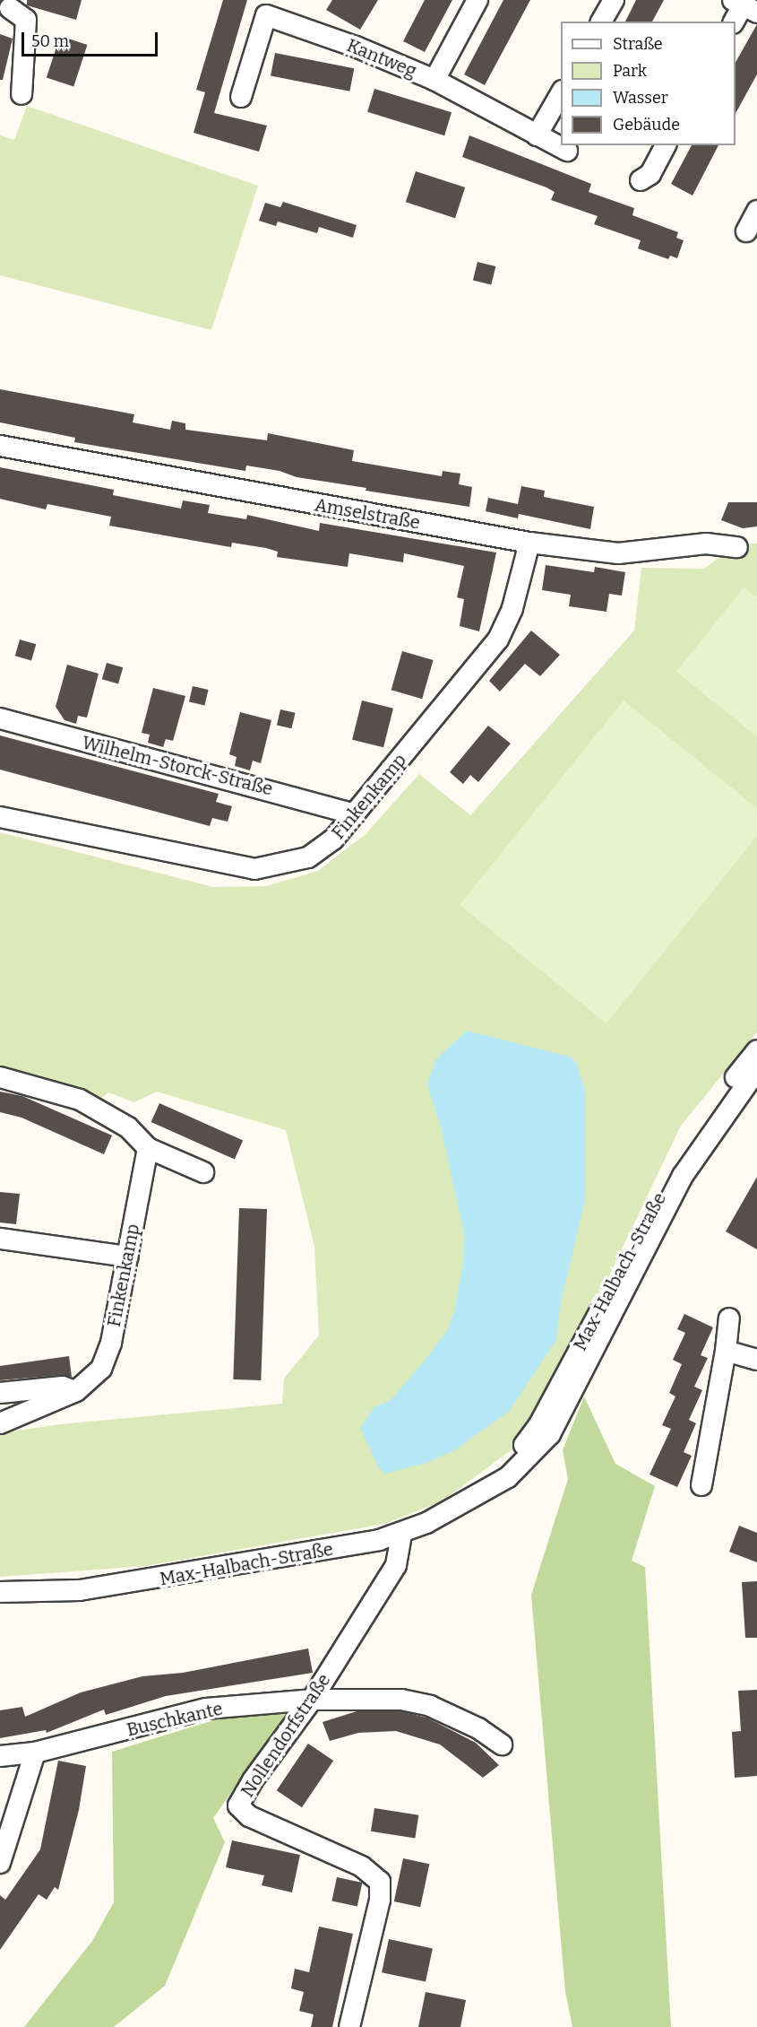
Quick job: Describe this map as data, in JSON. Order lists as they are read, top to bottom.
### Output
{
  "streets": {
    "street": [
      "Kantweg",
      "Amselstraße",
      "Wilhelm-Storck-Straße",
      "Finkenkamp",
      "Max-Halbach-Straße",
      "Buschkante",
      "Nollendorfstraße"
    ]
  },
  "crossings": [
    ["Amselstraße", "Finkenkamp"],
    ["Wilhelm-Storck-Straße", "Finkenkamp"],
    ["Max-Halbach-Straße", "Nollendorfstraße"],
    ["Buschkante", "Nollendorfstraße"]
  ],
  "legend": [
    "Straße",
    "Park",
    "Wasser",
    "Gebäude"
  ],
  "scale_bar": "50 m"
}
